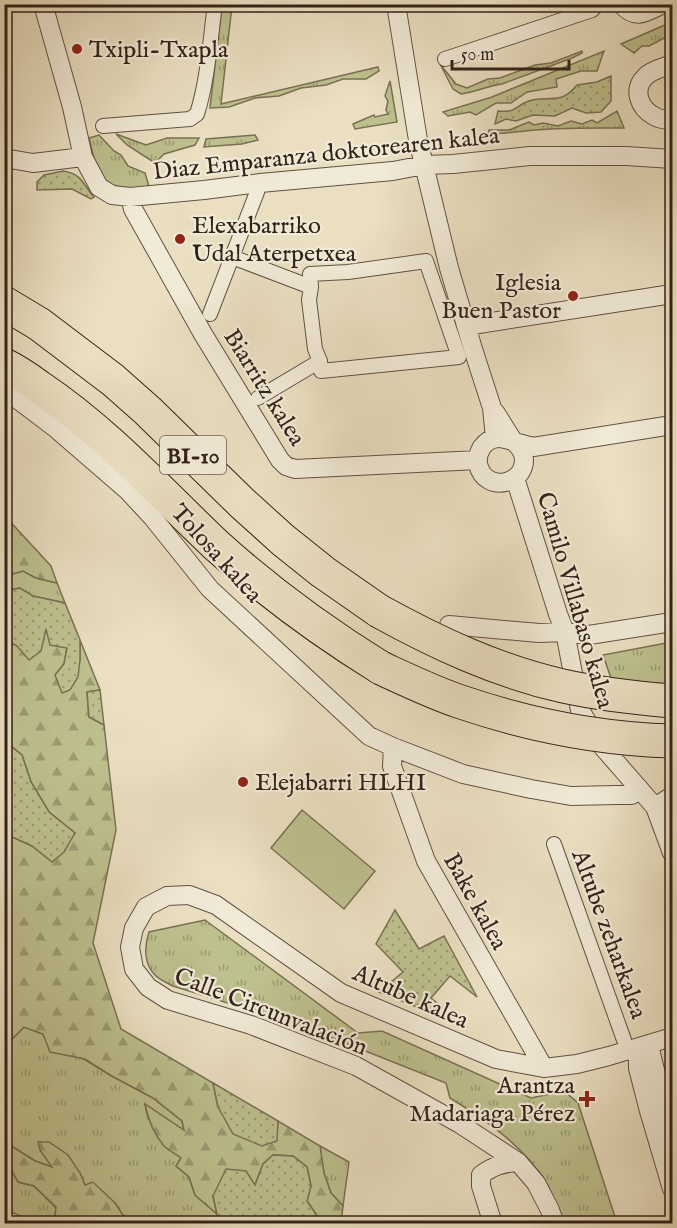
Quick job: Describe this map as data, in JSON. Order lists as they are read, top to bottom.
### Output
{
  "streets": {
    "highway": ["BI-10"],
    "street": [
      "Diaz Emparanza doktorearen kalea",
      "Biarritz kalea",
      "Tolosa kalea",
      "Camilo Villabaso kalea",
      "Bake kalea",
      "Altube zeharkalea",
      "Altube kalea",
      "Calle Circunvalación"
    ]
  },
  "crossings": [
    ["Diaz Emparanza doktorearen kalea", "Biarritz kalea"],
    ["Biarritz kalea", "Camilo Villabaso kalea"],
    ["Tolosa kalea", "Camilo Villabaso kalea"],
    ["Tolosa kalea", "Bake kalea"],
    ["Bake kalea", "Altube kalea"],
    ["Altube kalea", "Calle Circunvalación"]
  ],
  "places": {
    "other": [
      "Txipli-Txapla",
      "Elexabarriko Udal Aterpetxea",
      "Iglesia Buen Pastor",
      "Elejabarri HLHI"
    ],
    "health": ["Arantza Madariaga Pérez"]
  },
  "scale_bar": "50 m"
}
